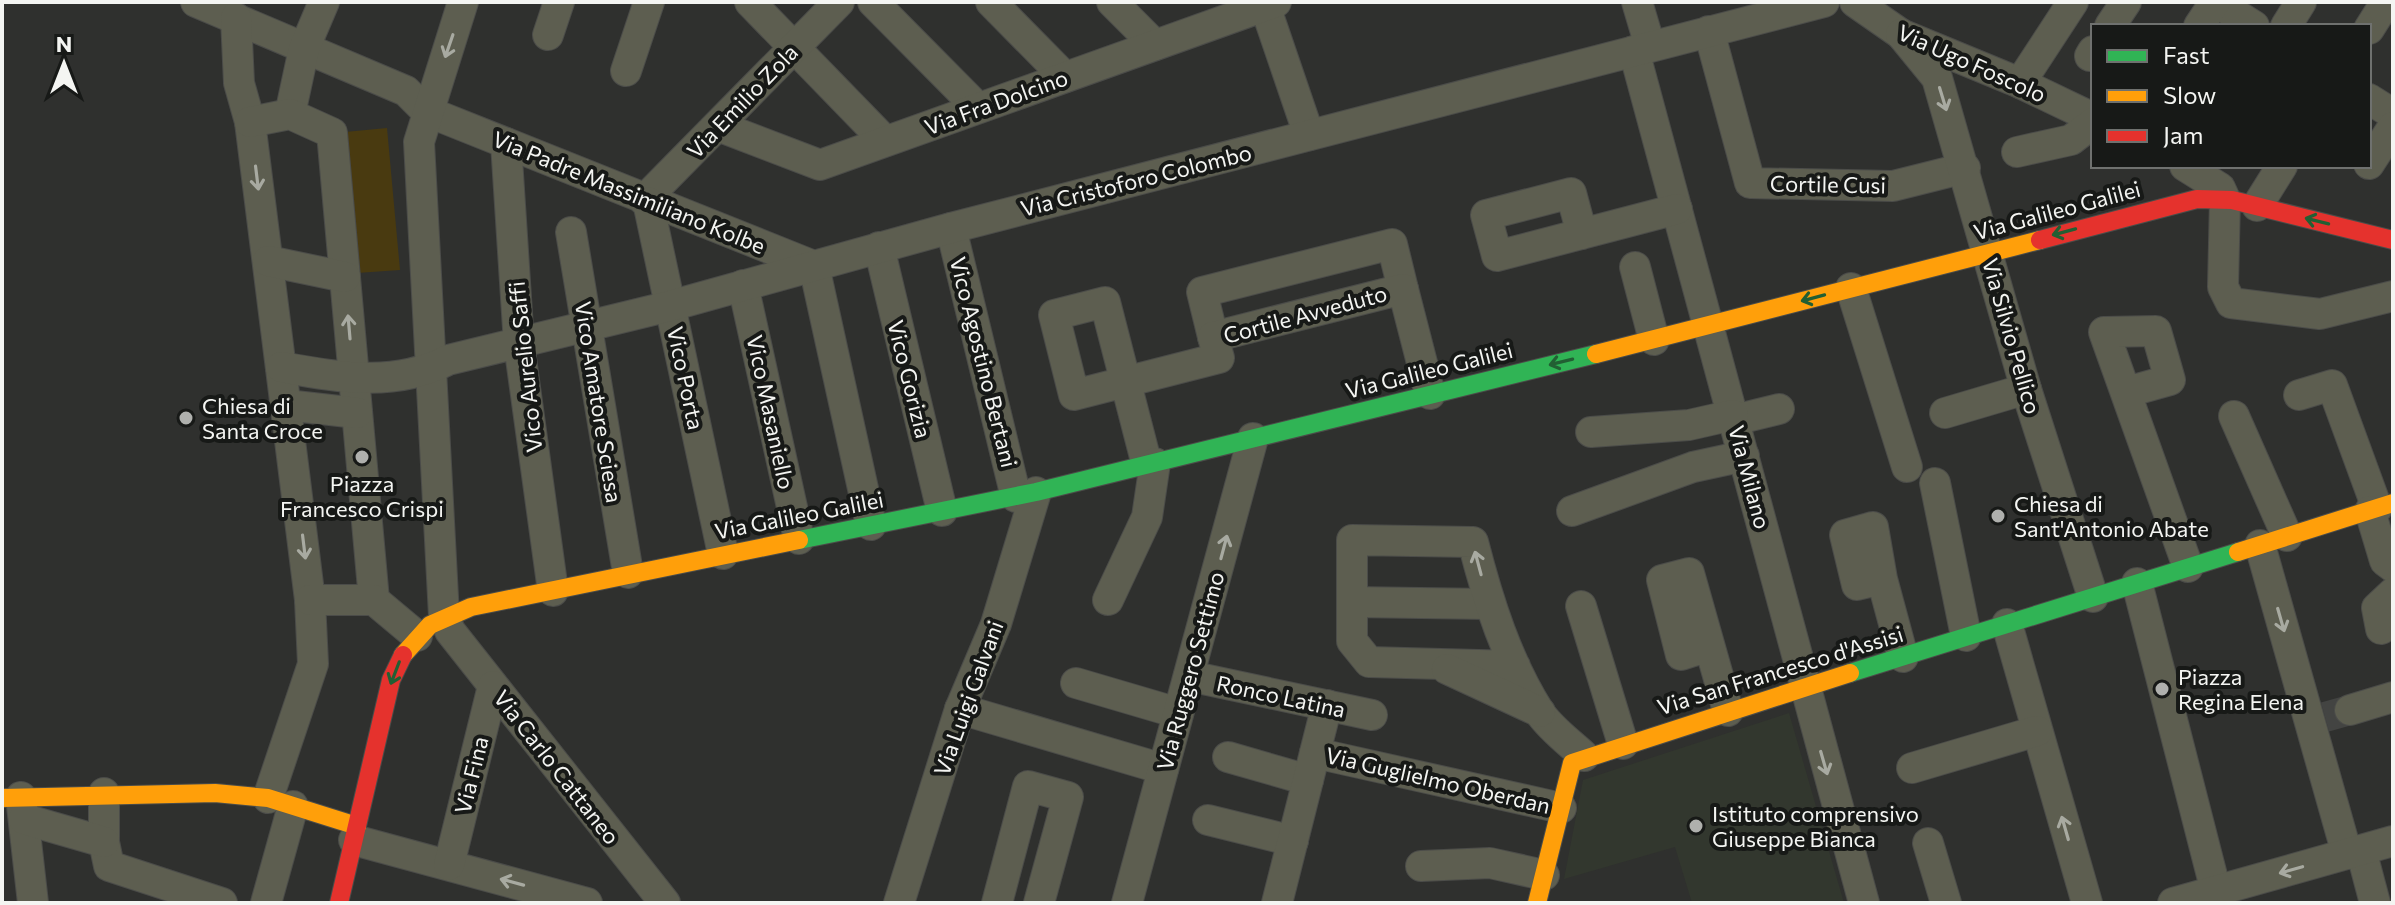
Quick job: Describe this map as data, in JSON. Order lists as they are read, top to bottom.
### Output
{
  "streets": {
    "street": [
      "Via Ugo Foscolo",
      "Via Emilio Zola",
      "Via Fra Dolcino",
      "Via Cristoforo Colombo",
      "Cortile Cusi",
      "Via Padre Massimiliano Kolbe",
      "Via Galileo Galilei",
      "Cortile Avveduto",
      "Via Silvio Pellico",
      "Vico Agostino Bertani",
      "Vico Aurelio Saffi",
      "Vico Porta",
      "Vico Gorizia",
      "Vico Amatore Sciesa",
      "Vico Masaniello",
      "Via Milano",
      "Via San Francesco d'Assisi",
      "Via Ruggero Settimo",
      "Ronco Latina",
      "Via Luigi Galvani",
      "Via Carlo Cattaneo",
      "Via Fina",
      "Via Guglielmo Oberdan"
    ]
  },
  "crossings": [
    ["Via Ugo Foscolo", "Via Silvio Pellico"],
    ["Via Emilio Zola", "Via Fra Dolcino"],
    ["Via Emilio Zola", "Via Padre Massimiliano Kolbe"],
    ["Via Emilio Zola", "Vico Porta"],
    ["Via Cristoforo Colombo", "Cortile Cusi"],
    ["Via Cristoforo Colombo", "Via Padre Massimiliano Kolbe"],
    ["Via Cristoforo Colombo", "Vico Agostino Bertani"],
    ["Via Cristoforo Colombo", "Vico Aurelio Saffi"],
    ["Via Cristoforo Colombo", "Vico Porta"],
    ["Via Cristoforo Colombo", "Vico Gorizia"],
    ["Via Cristoforo Colombo", "Vico Amatore Sciesa"],
    ["Via Cristoforo Colombo", "Vico Masaniello"],
    ["Via Cristoforo Colombo", "Via Milano"],
    ["Cortile Cusi", "Via Silvio Pellico"],
    ["Via Padre Massimiliano Kolbe", "Vico Aurelio Saffi"],
    ["Via Padre Massimiliano Kolbe", "Vico Porta"],
    ["Via Galileo Galilei", "Cortile Avveduto"],
    ["Via Galileo Galilei", "Via Silvio Pellico"],
    ["Via Galileo Galilei", "Vico Agostino Bertani"],
    ["Via Galileo Galilei", "Vico Aurelio Saffi"],
    ["Via Galileo Galilei", "Vico Porta"],
    ["Via Galileo Galilei", "Vico Gorizia"],
    ["Via Galileo Galilei", "Vico Amatore Sciesa"],
    ["Via Galileo Galilei", "Vico Masaniello"],
    ["Via Galileo Galilei", "Via Milano"],
    ["Via Galileo Galilei", "Via Ruggero Settimo"],
    ["Via Galileo Galilei", "Via Luigi Galvani"],
    ["Via Galileo Galilei", "Via Carlo Cattaneo"],
    ["Via Silvio Pellico", "Via San Francesco d'Assisi"],
    ["Vico Agostino Bertani", "Via Luigi Galvani"],
    ["Via Milano", "Via San Francesco d'Assisi"],
    ["Via Ruggero Settimo", "Ronco Latina"],
    ["Via Carlo Cattaneo", "Via Fina"]
  ],
  "places": [
    "Chiesa di Santa Croce",
    "Piazza Francesco Crispi",
    "Chiesa di Sant'Antonio Abate",
    "Piazza Regina Elena",
    "Istituto comprensivo Giuseppe Bianca"
  ],
  "legend": ["Fast", "Slow", "Jam"],
  "north": "top"
}
